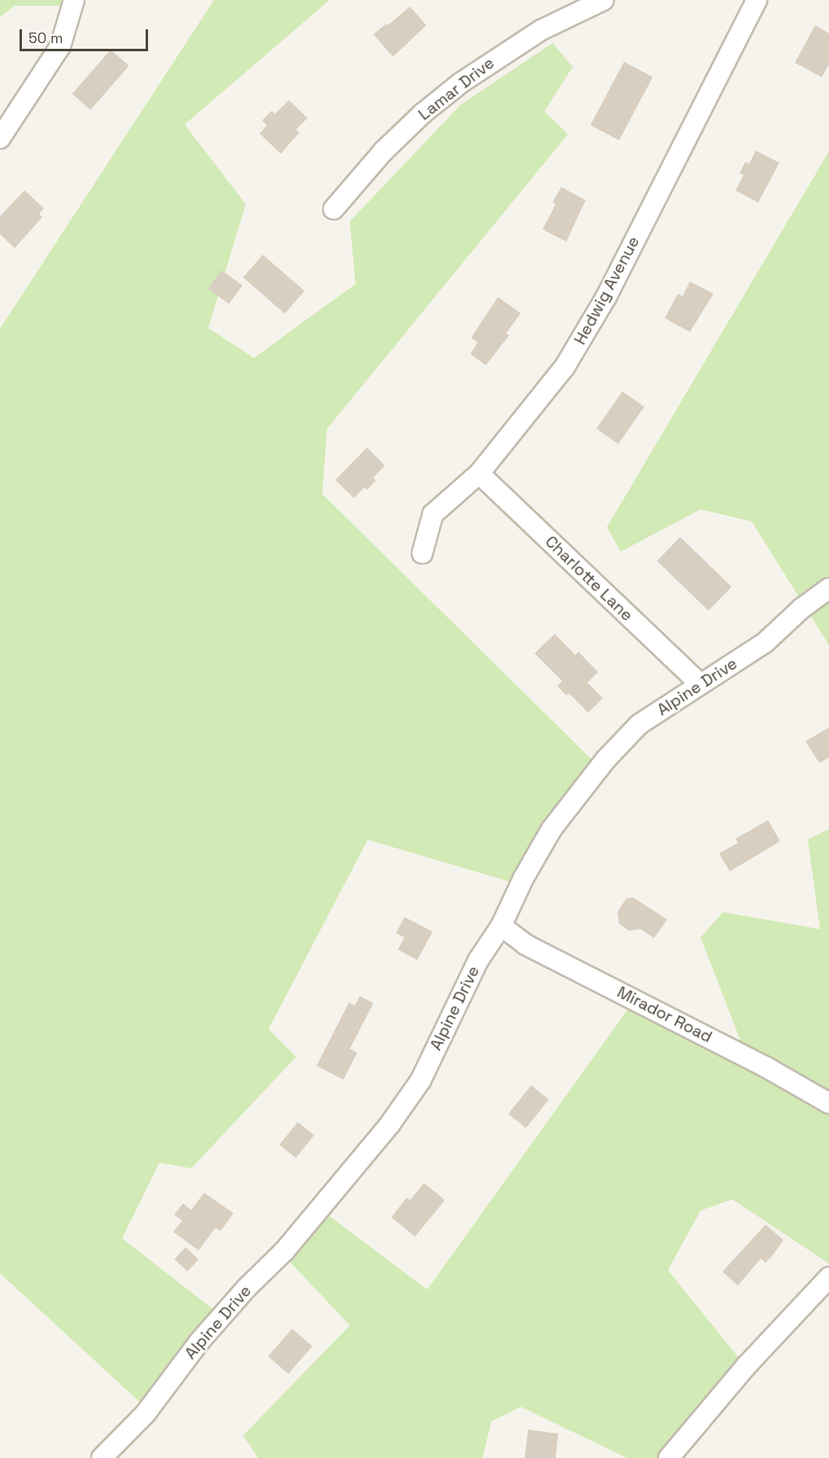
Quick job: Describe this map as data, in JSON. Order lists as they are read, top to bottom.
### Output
{
  "streets": {
    "street": [
      "Lamar Drive",
      "Hedwig Avenue",
      "Charlotte Lane",
      "Alpine Drive",
      "Mirador Road"
    ]
  },
  "crossings": [
    ["Hedwig Avenue", "Charlotte Lane"],
    ["Charlotte Lane", "Alpine Drive"],
    ["Alpine Drive", "Mirador Road"]
  ],
  "scale_bar": "50 m"
}
